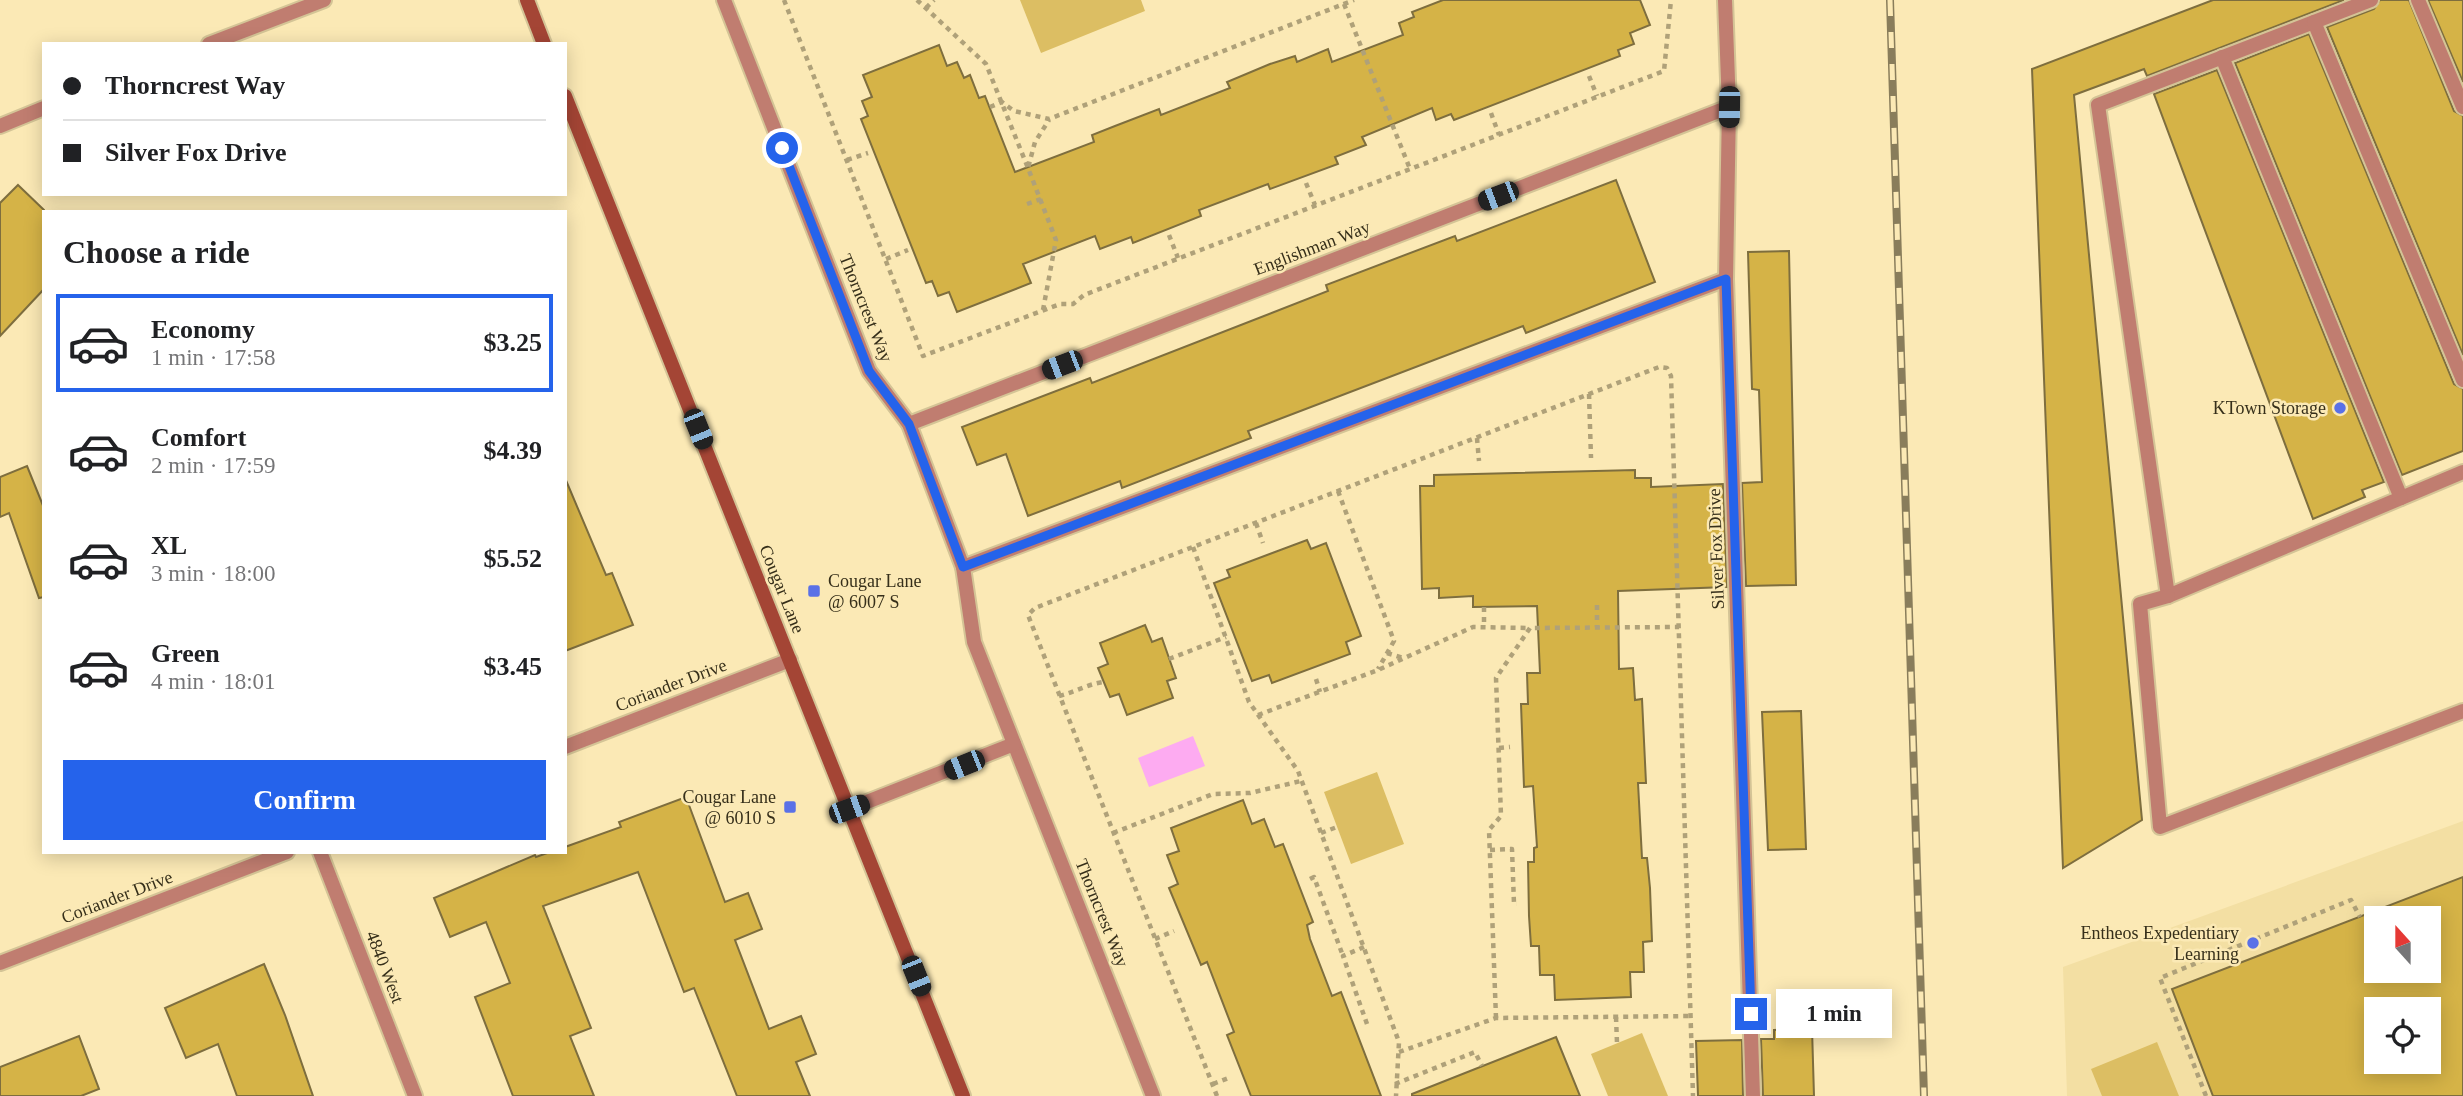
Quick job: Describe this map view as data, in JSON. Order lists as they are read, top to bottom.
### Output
{
  "streets": {
    "main road": ["Cougar Lane"],
    "street": [
      "Englishman Way",
      "Thorncrest Way",
      "Silver Fox Drive",
      "Coriander Drive",
      "4840 West"
    ]
  },
  "crossings": [
    ["Englishman Way", "Thorncrest Way"],
    ["Englishman Way", "Silver Fox Drive"],
    ["Cougar Lane", "Coriander Drive"]
  ],
  "places": {
    "other": ["KTown Storage", "Entheos Expedentiary Learning"],
    "transit": ["Cougar Lane @ 6007 S", "Cougar Lane @ 6010 S"]
  },
  "north": "top",
  "page": {
    "banner": ["Thorncrest Way", "Silver Fox Drive"],
    "heading": "Choose a ride",
    "list": [
      {
        "name": "Economy",
        "note": "1 min · 17:58",
        "value": "$3.25"
      },
      {
        "name": "Comfort",
        "note": "2 min · 17:59",
        "value": "$4.39"
      },
      {
        "name": "XL",
        "note": "3 min · 18:00",
        "value": "$5.52"
      },
      {
        "name": "Green",
        "note": "4 min · 18:01",
        "value": "$3.45"
      }
    ],
    "buttons": "Confirm",
    "bubble": "1 min"
  }
}
